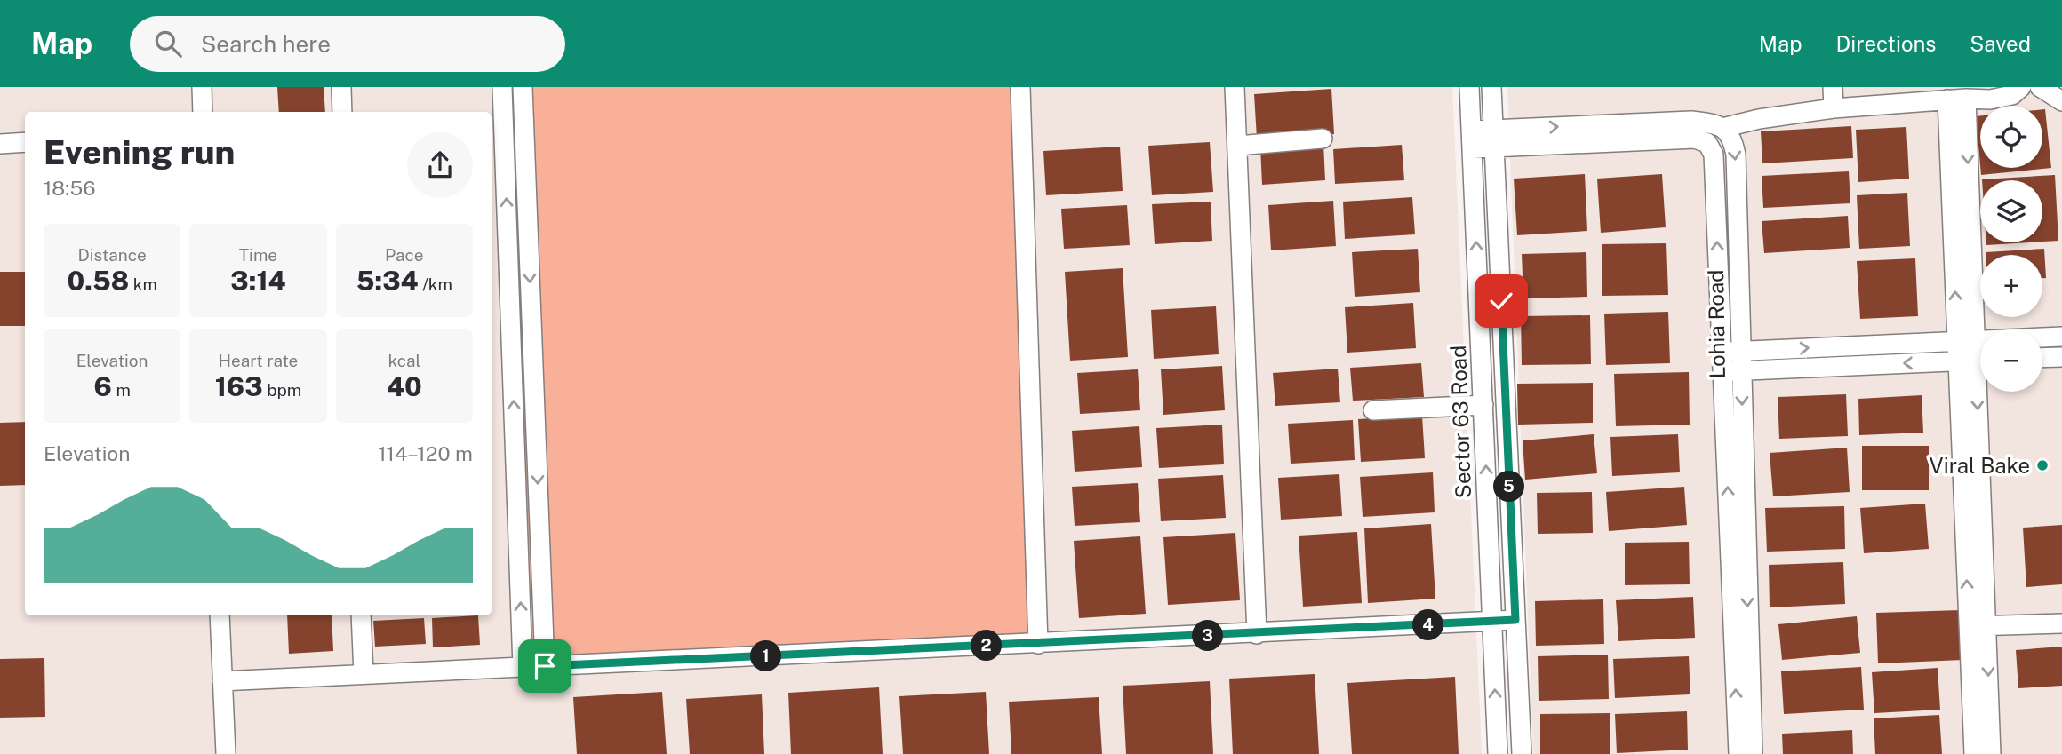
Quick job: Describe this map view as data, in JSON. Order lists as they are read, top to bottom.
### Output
{
  "streets": {
    "street": ["Lohia Road", "Sector 63 Road"]
  },
  "crossings": [
    ["Lohia Road", "Sector 63 Road"]
  ],
  "places": ["Viral Bake"],
  "page": {
    "header": "Map",
    "search": "Search here",
    "nav": ["Map", "Directions", "Saved"],
    "map_buttons": ["+", "−"],
    "heading": ["Evening run", "18:56"],
    "stats": [
      ["Distance", "0.58 km"],
      ["Time", "3:14"],
      ["Pace", "5:34 /km"],
      ["Elevation", "6 m"],
      ["Heart rate", "163 bpm"],
      ["kcal", "40"]
    ],
    "chart": ["Elevation", "114–120 m"],
    "pins": [
      "5",
      "4",
      "3",
      "2",
      "1"
    ]
  }
}
